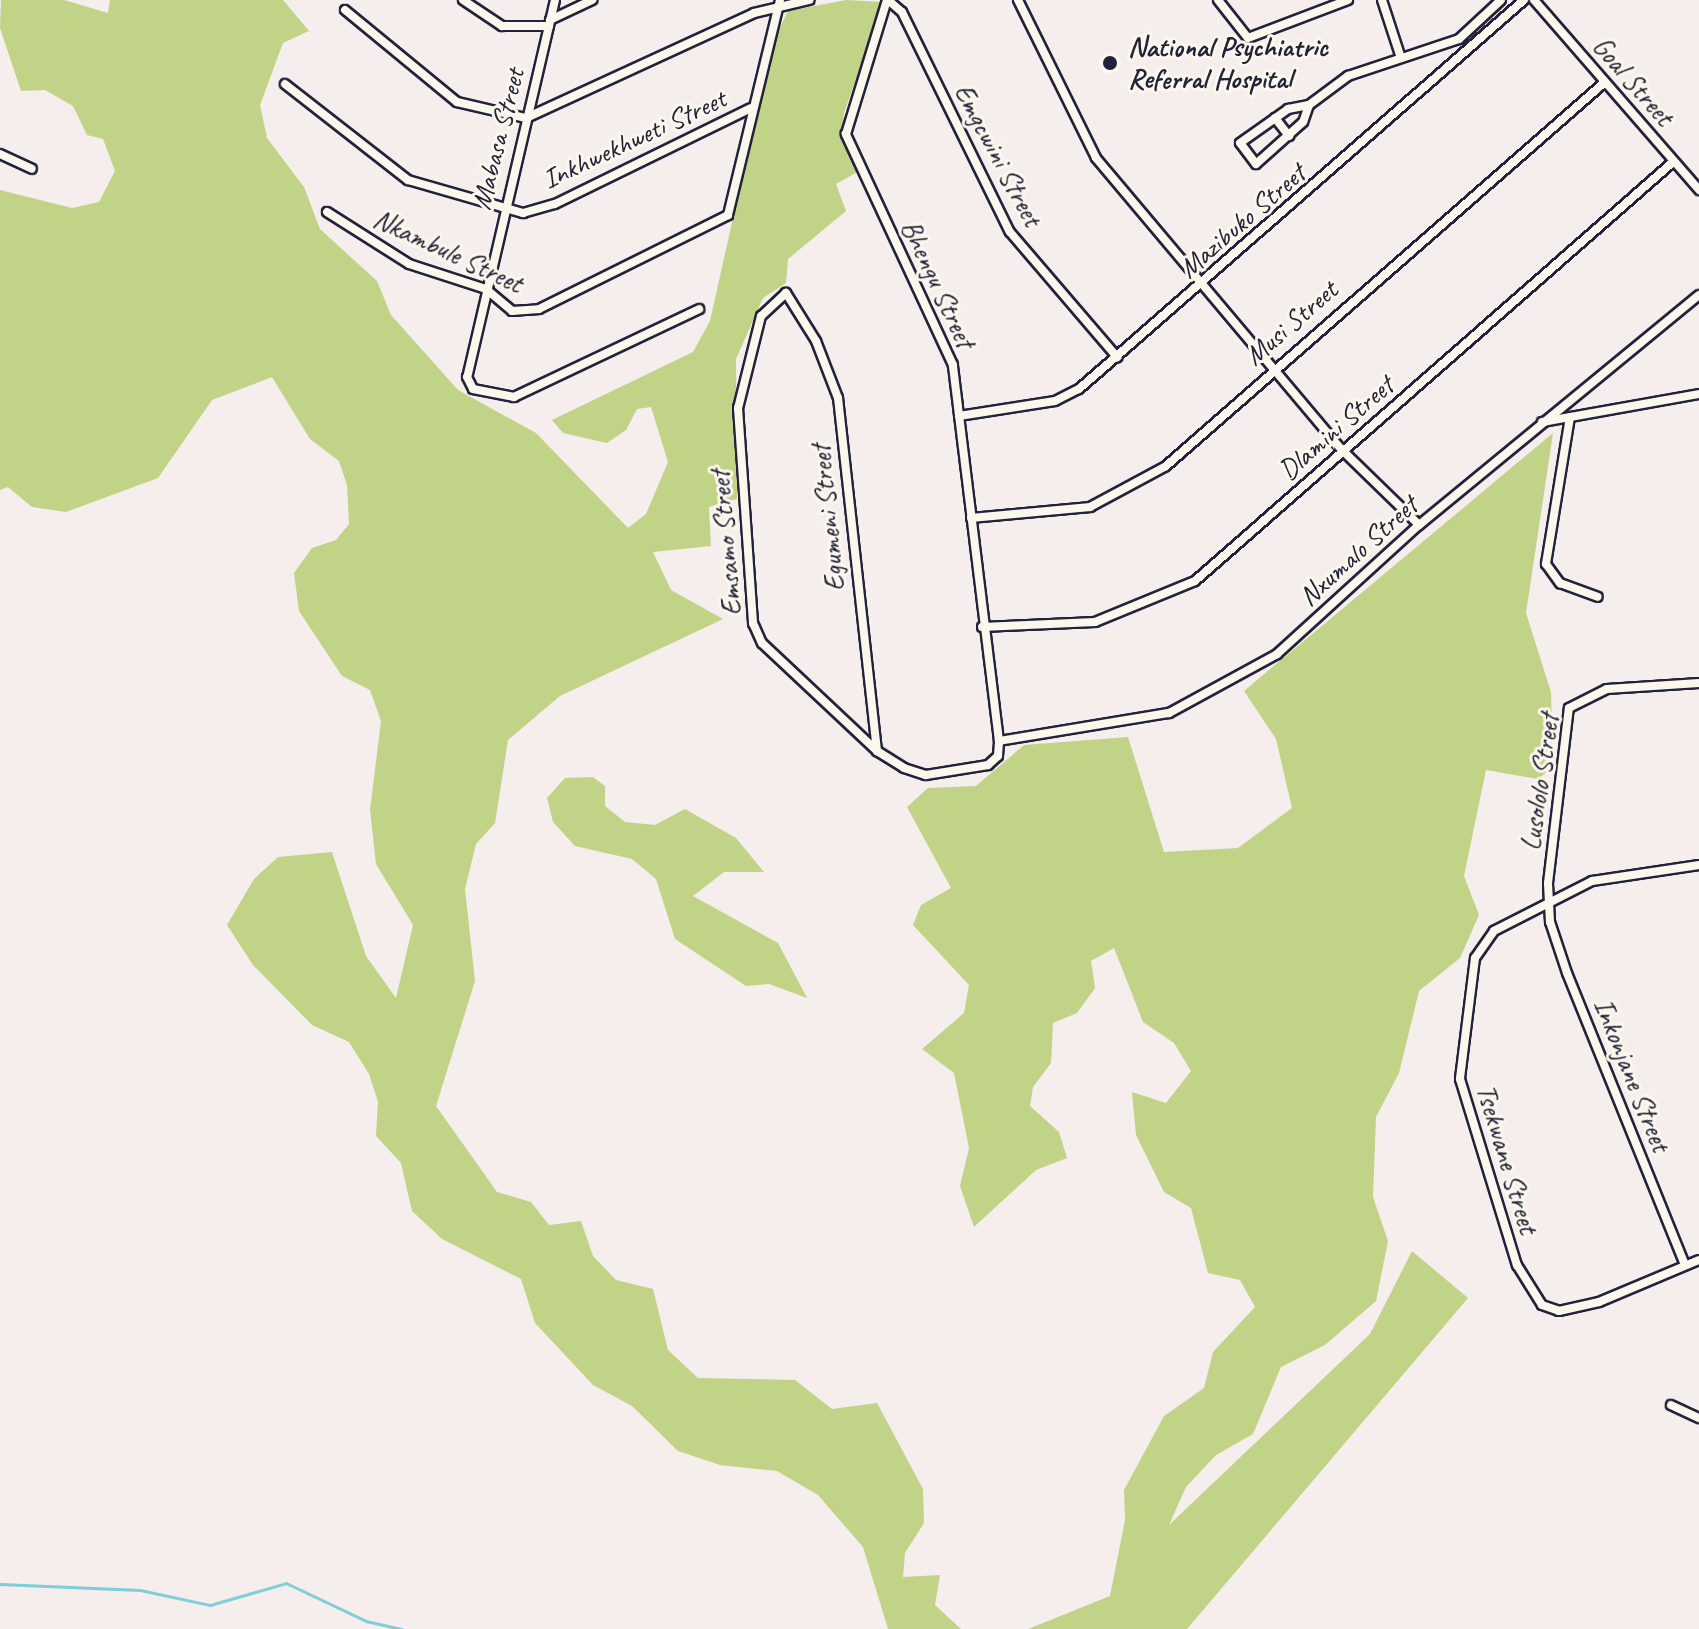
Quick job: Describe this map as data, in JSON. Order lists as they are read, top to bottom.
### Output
{
  "streets": {
    "street": [
      "Goal Street",
      "Mabasa Street",
      "Inkhwekhweti Street",
      "Emgcwini Street",
      "Mazibuko Street",
      "Nkambule Street",
      "Bhengu Street",
      "Musi Street",
      "Dlamini Street",
      "Egumeni Street",
      "Emsamo Street",
      "Nxumalo Street",
      "Lusololo Street",
      "Inkonjane Street",
      "Tsekwane Street"
    ]
  },
  "crossings": [
    ["Goal Street", "Musi Street"],
    ["Goal Street", "Dlamini Street"],
    ["Mabasa Street", "Inkhwekhweti Street"],
    ["Mabasa Street", "Nkambule Street"],
    ["Inkhwekhweti Street", "Nkambule Street"],
    ["Emgcwini Street", "Mazibuko Street"],
    ["Emgcwini Street", "Bhengu Street"],
    ["Mazibuko Street", "Bhengu Street"],
    ["Bhengu Street", "Musi Street"],
    ["Bhengu Street", "Dlamini Street"],
    ["Bhengu Street", "Emsamo Street"],
    ["Bhengu Street", "Nxumalo Street"],
    ["Egumeni Street", "Emsamo Street"],
    ["Emsamo Street", "Nxumalo Street"],
    ["Lusololo Street", "Inkonjane Street"],
    ["Lusololo Street", "Tsekwane Street"],
    ["Inkonjane Street", "Tsekwane Street"]
  ],
  "places": ["National Psychiatric Referral Hospital"]
}
